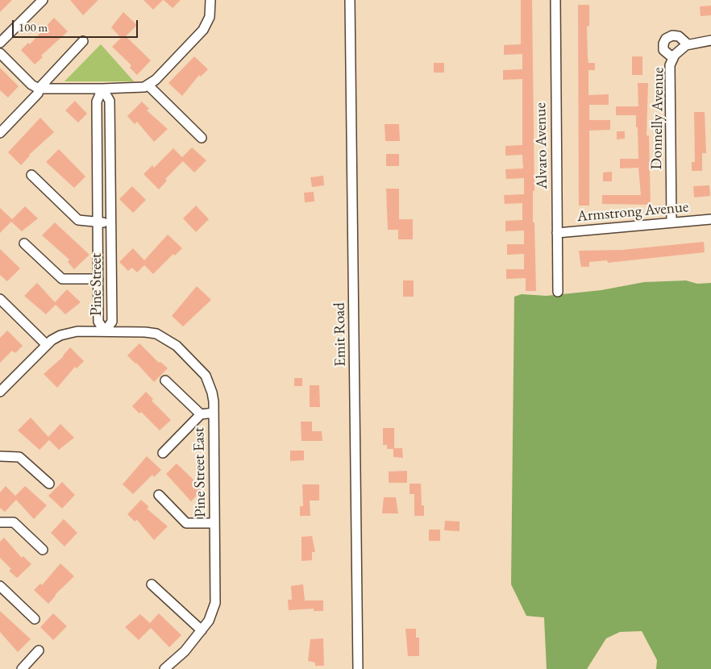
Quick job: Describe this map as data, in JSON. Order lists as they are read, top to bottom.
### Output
{
  "streets": {
    "street": [
      "Donnelly Avenue",
      "Alvaro Avenue",
      "Armstrong Avenue",
      "Pine Street",
      "Emit Road",
      "Pine Street East"
    ]
  },
  "crossings": [
    ["Donnelly Avenue", "Armstrong Avenue"],
    ["Alvaro Avenue", "Armstrong Avenue"],
    ["Pine Street", "Pine Street East"]
  ],
  "scale_bar": "100 m"
}
